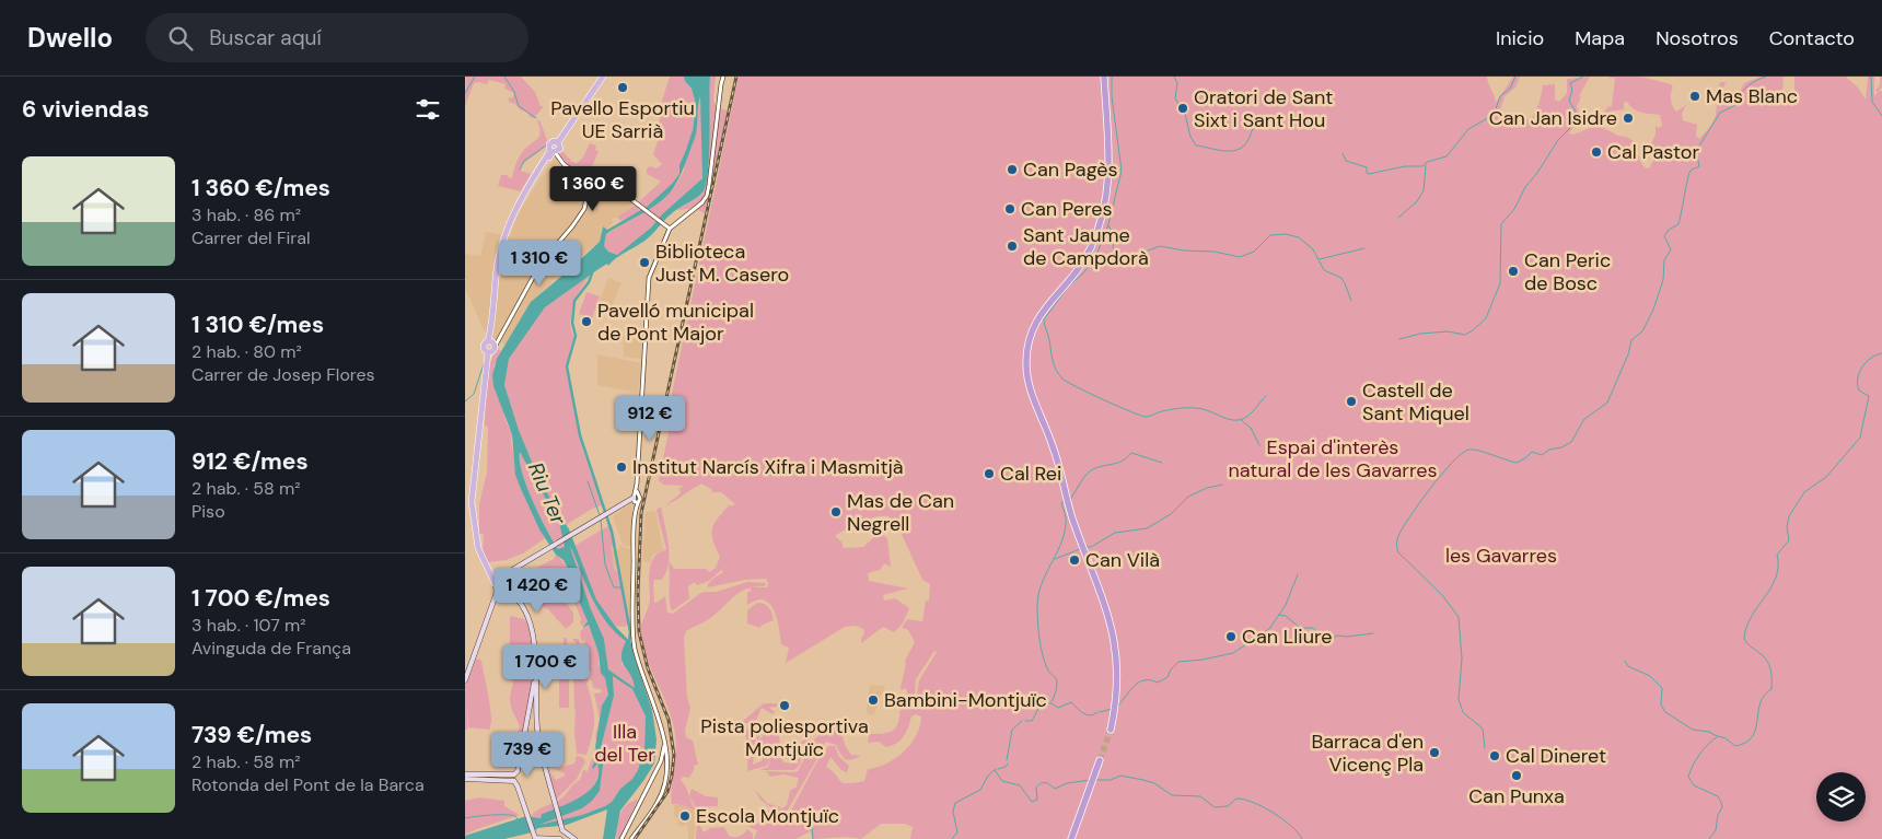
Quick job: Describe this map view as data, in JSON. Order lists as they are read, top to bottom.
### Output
{
  "water": ["Riu Ter"],
  "parks": ["Espai d'interès natural de les Gavarres", "les Gavarres", "Illa del Ter"],
  "places": [
    "Pavello Esportiu UE Sarrià",
    "Mas Blanc",
    "Oratori de Sant Sixt i Sant Hou",
    "Can Jan Isidre",
    "Cal Pastor",
    "Can Pagès",
    "Can Peres",
    "Sant Jaume de Campdorà",
    "Biblioteca Just M. Casero",
    "Can Peric de Bosc",
    "Pavelló municipal de Pont Major",
    "Castell de Sant Miquel",
    "Institut Narcís Xifra i Masmitjà",
    "Cal Rei",
    "Mas de Can Negrell",
    "Can Vilà",
    "Can Lliure",
    "Bambini-Montjuïc",
    "Pista poliesportiva Montjuïc",
    "Barraca d'en Vicenç Pla",
    "Cal Dineret",
    "Can Punxa",
    "Escola Montjuïc"
  ],
  "page": {
    "header": "Dwello",
    "search": "Buscar aquí",
    "nav": [
      "Inicio",
      "Mapa",
      "Nosotros",
      "Contacto"
    ],
    "heading": "6 viviendas",
    "list": [
      {
        "name": "1 360 €/mes",
        "note": "3 hab. · 86 m² · Carrer del Firal"
      },
      {
        "name": "1 310 €/mes",
        "note": "2 hab. · 80 m² · Carrer de Josep Flores"
      },
      {
        "name": "912 €/mes",
        "note": "2 hab. · 58 m² · Piso"
      },
      {
        "name": "1 700 €/mes",
        "note": "3 hab. · 107 m² · Avinguda de França"
      },
      {
        "name": "739 €/mes",
        "note": "2 hab. · 58 m² · Rotonda del Pont de la Barca"
      }
    ],
    "price": [
      "1 360 €",
      "1 310 €",
      "912 €",
      "1 420 €",
      "1 700 €",
      "739 €"
    ]
  }
}
